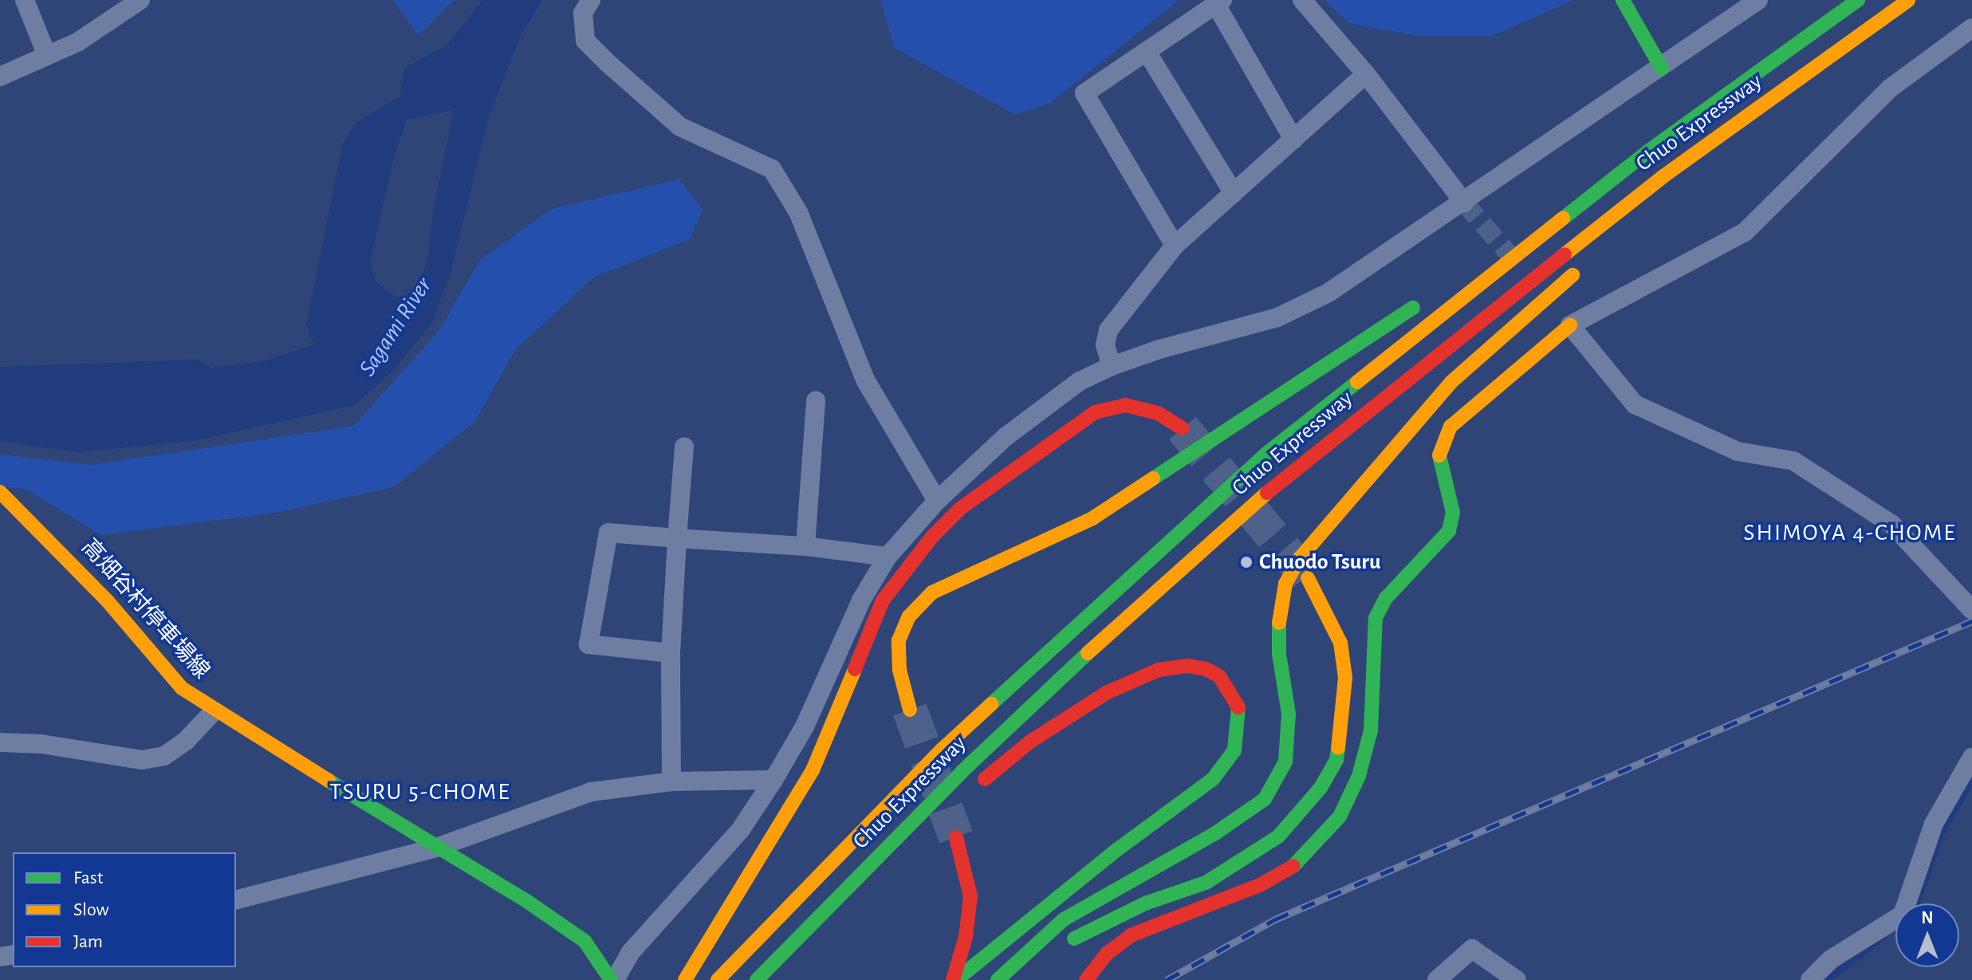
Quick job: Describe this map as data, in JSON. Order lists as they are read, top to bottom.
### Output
{
  "streets": {
    "main road": ["Chuo Expressway", "高畑谷村停車場線"]
  },
  "districts": ["SHIMOYA 4-CHOME", "TSURU 5-CHOME"],
  "water": ["Sagami River"],
  "places": ["Chuodo Tsuru"],
  "legend": ["Fast", "Slow", "Jam"],
  "north": "top"
}
